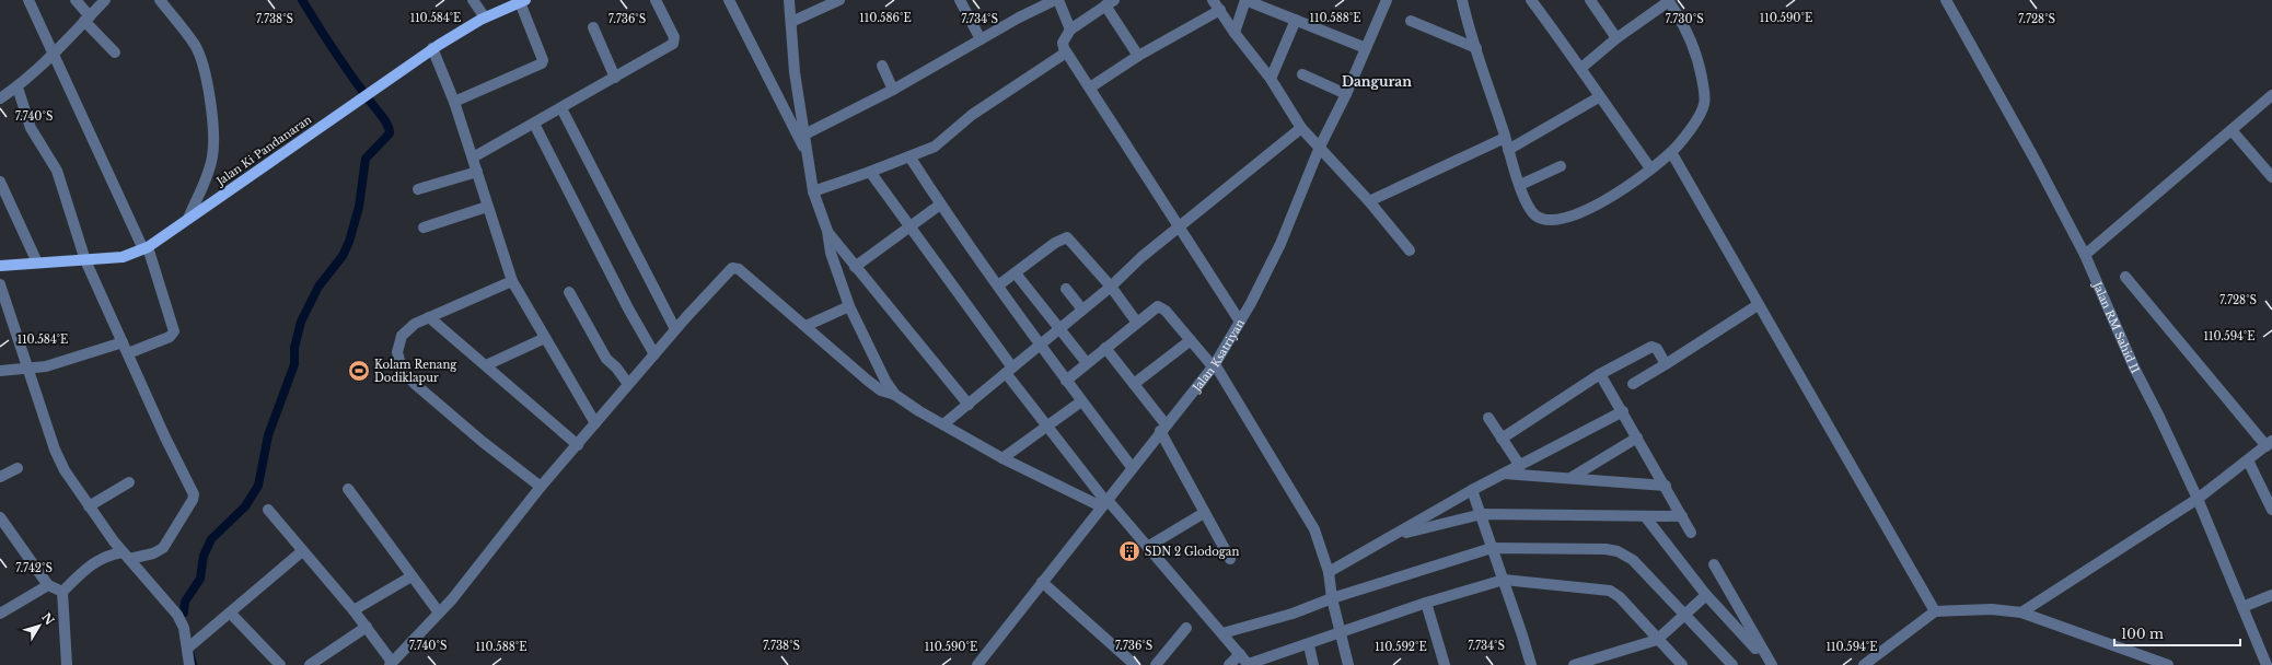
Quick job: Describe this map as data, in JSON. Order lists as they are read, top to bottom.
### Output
{
  "streets": {
    "main road": ["Jalan Ki Pandanaran"],
    "street": ["Jalan RM Sahid II", "Jalan Ksatriyan"]
  },
  "districts": ["Danguran"],
  "places": {
    "sports": ["Kolam Renang Dodiklapur"],
    "building": ["SDN 2 Glodogan"]
  },
  "scale_bar": "100 m",
  "north": "top right",
  "coordinates": [
    "110.584°E",
    "110.586°E",
    "110.588°E",
    "110.590°E",
    "7.728°S",
    "7.738°S",
    "7.736°S",
    "7.734°S",
    "7.730°S",
    "7.740°S",
    "110.594°E",
    "7.742°S",
    "110.592°E"
  ]
}
